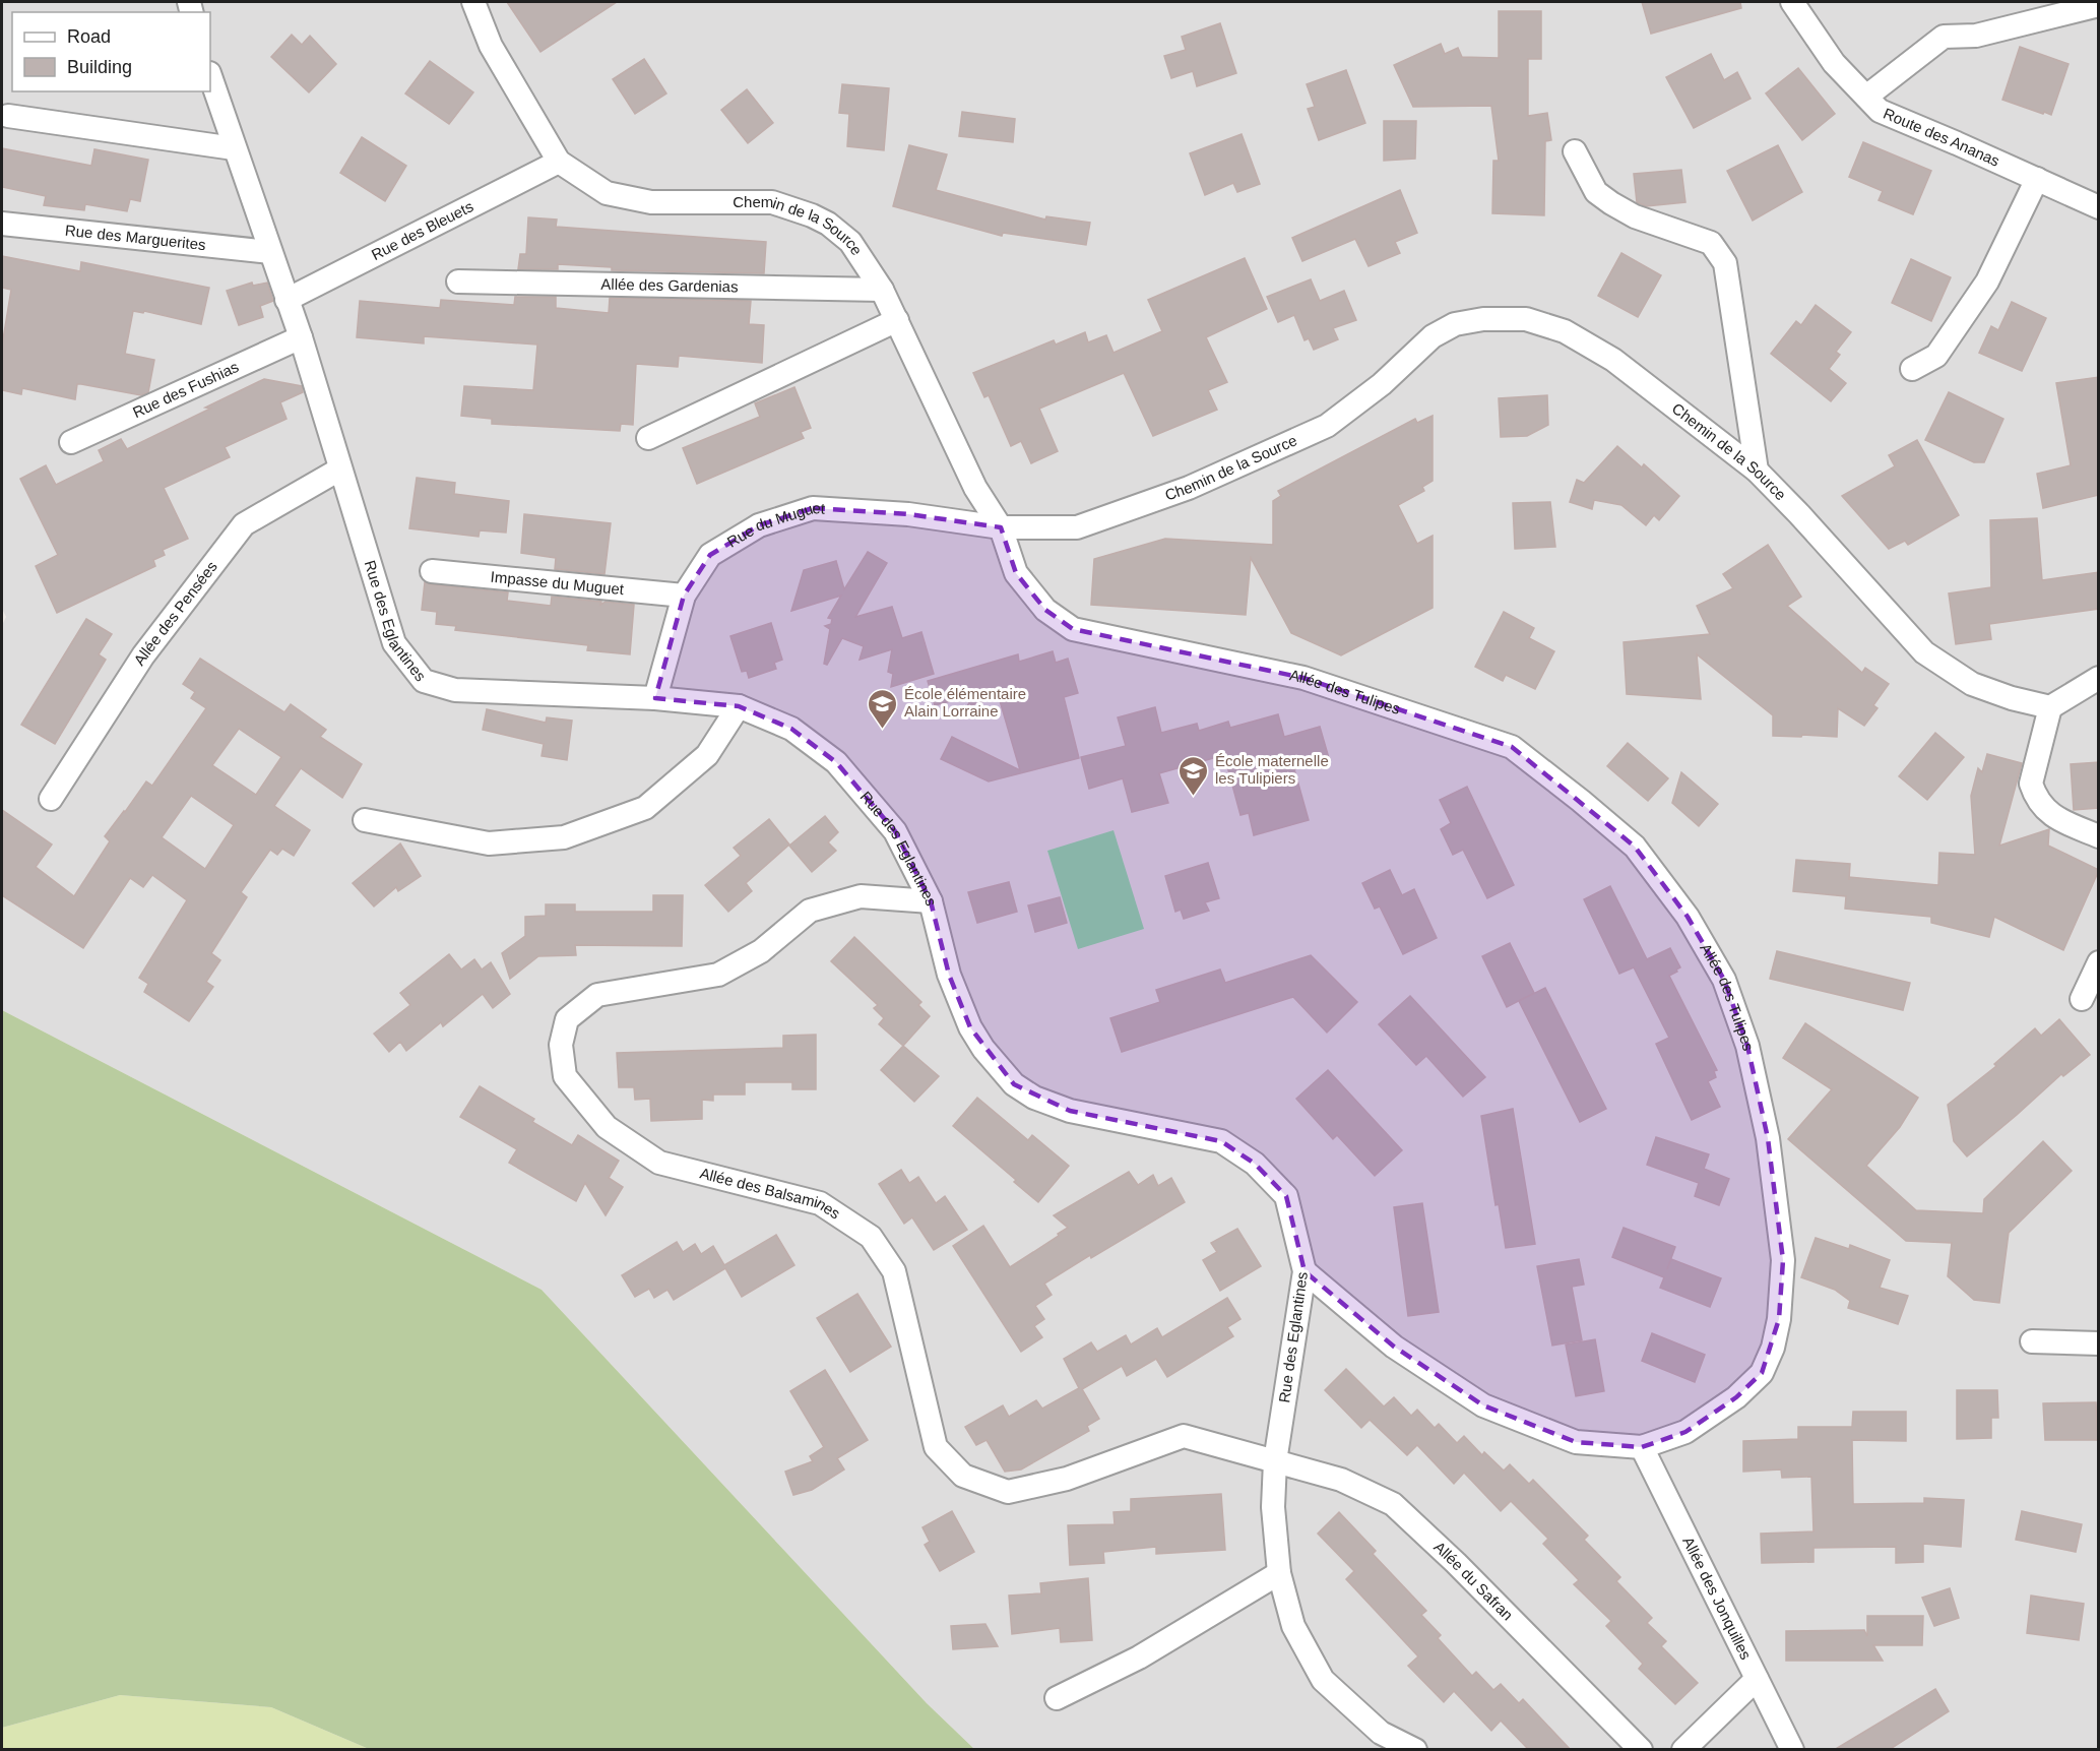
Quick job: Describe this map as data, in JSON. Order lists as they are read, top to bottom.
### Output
{
  "streets": {
    "street": [
      "Route des Ananas",
      "Rue des Bleuets",
      "Chemin de la Source",
      "Rue des Marguerites",
      "Allée des Gardenias",
      "Rue des Fushias",
      "Rue du Muguet",
      "Impasse du Muguet",
      "Allée des Pensées",
      "Rue des Eglantines",
      "Allée des Tulipes",
      "Allée des Balsamines",
      "Allée du Safran",
      "Allée des Jonquilles"
    ]
  },
  "crossings": [
    ["Rue des Bleuets", "Chemin de la Source"],
    ["Rue des Bleuets", "Rue des Eglantines"],
    ["Chemin de la Source", "Allée des Gardenias"],
    ["Chemin de la Source", "Rue du Muguet"],
    ["Chemin de la Source", "Allée des Tulipes"],
    ["Rue des Marguerites", "Rue des Eglantines"],
    ["Rue des Fushias", "Rue des Eglantines"],
    ["Rue du Muguet", "Impasse du Muguet"],
    ["Rue du Muguet", "Rue des Eglantines"],
    ["Rue du Muguet", "Allée des Tulipes"],
    ["Allée des Pensées", "Rue des Eglantines"],
    ["Rue des Eglantines", "Allée des Tulipes"],
    ["Rue des Eglantines", "Allée des Balsamines"],
    ["Rue des Eglantines", "Allée du Safran"],
    ["Allée des Tulipes", "Allée des Jonquilles"],
    ["Allée des Balsamines", "Allée du Safran"]
  ],
  "places": {
    "school or university": ["École élémentaire Alain Lorraine", "École maternelle les Tulipiers"]
  },
  "legend": ["Road", "Building"]
}
